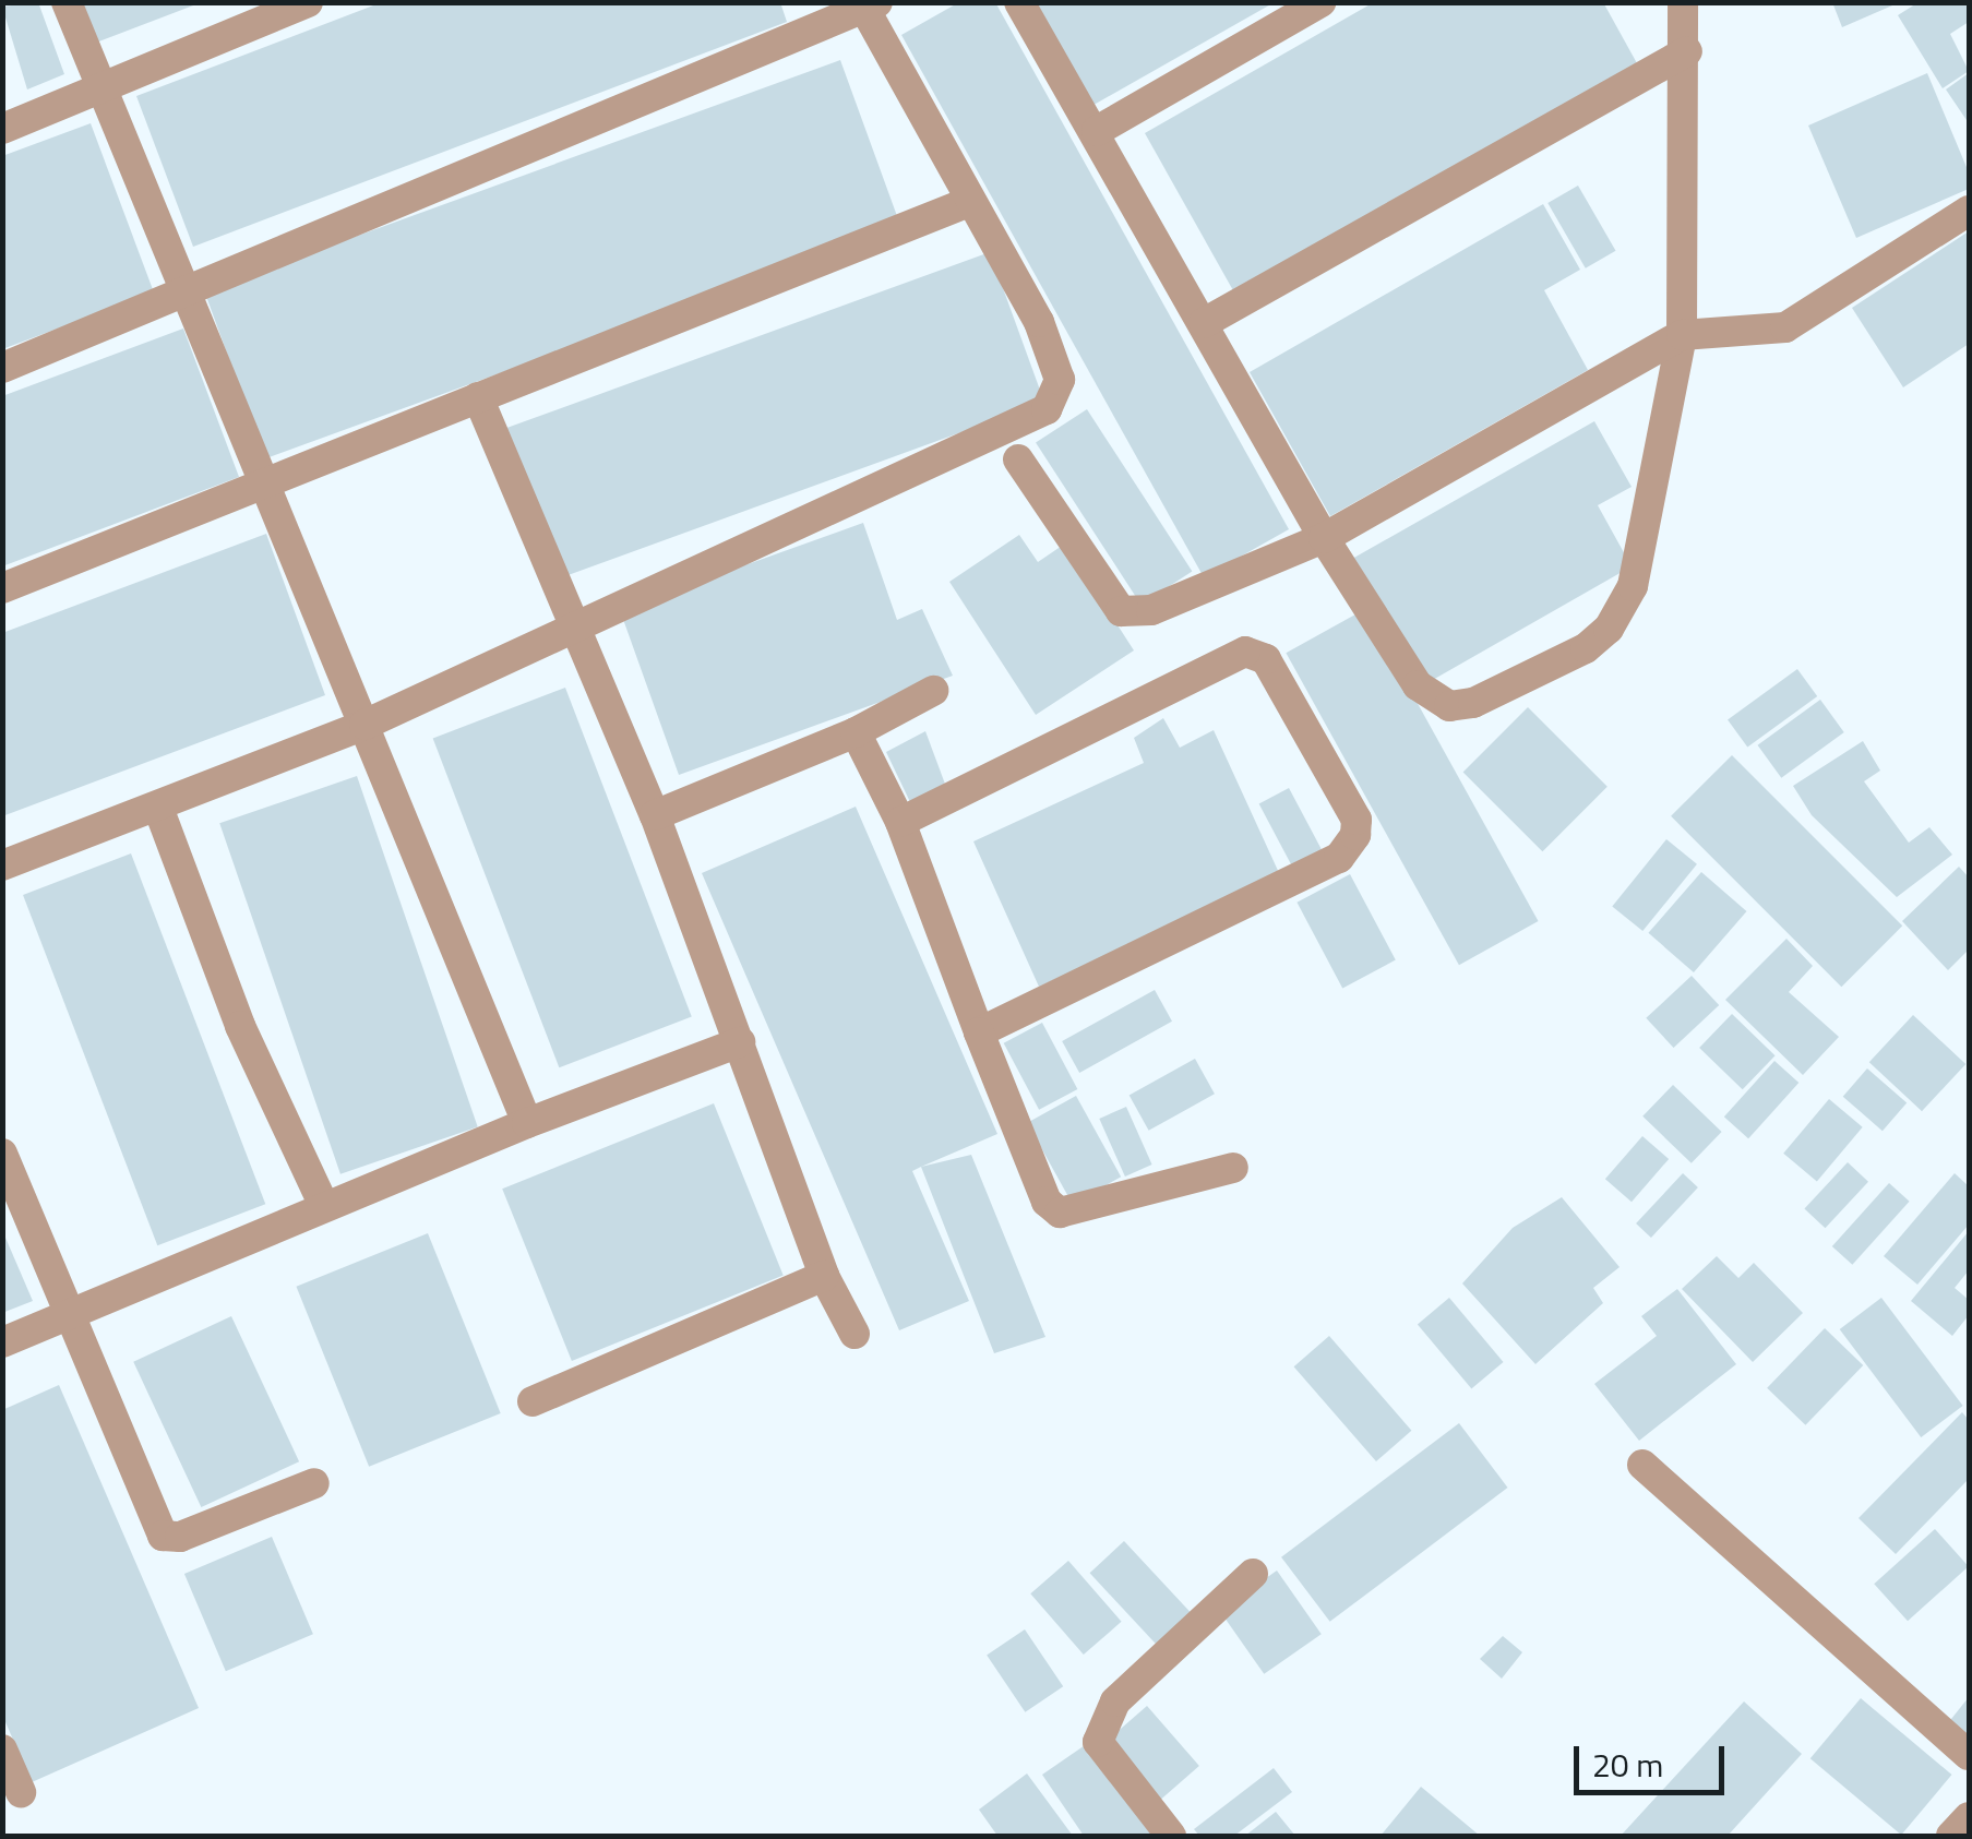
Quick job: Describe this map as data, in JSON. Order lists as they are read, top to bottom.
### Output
{
  "scale_bar": "20 m"
}
